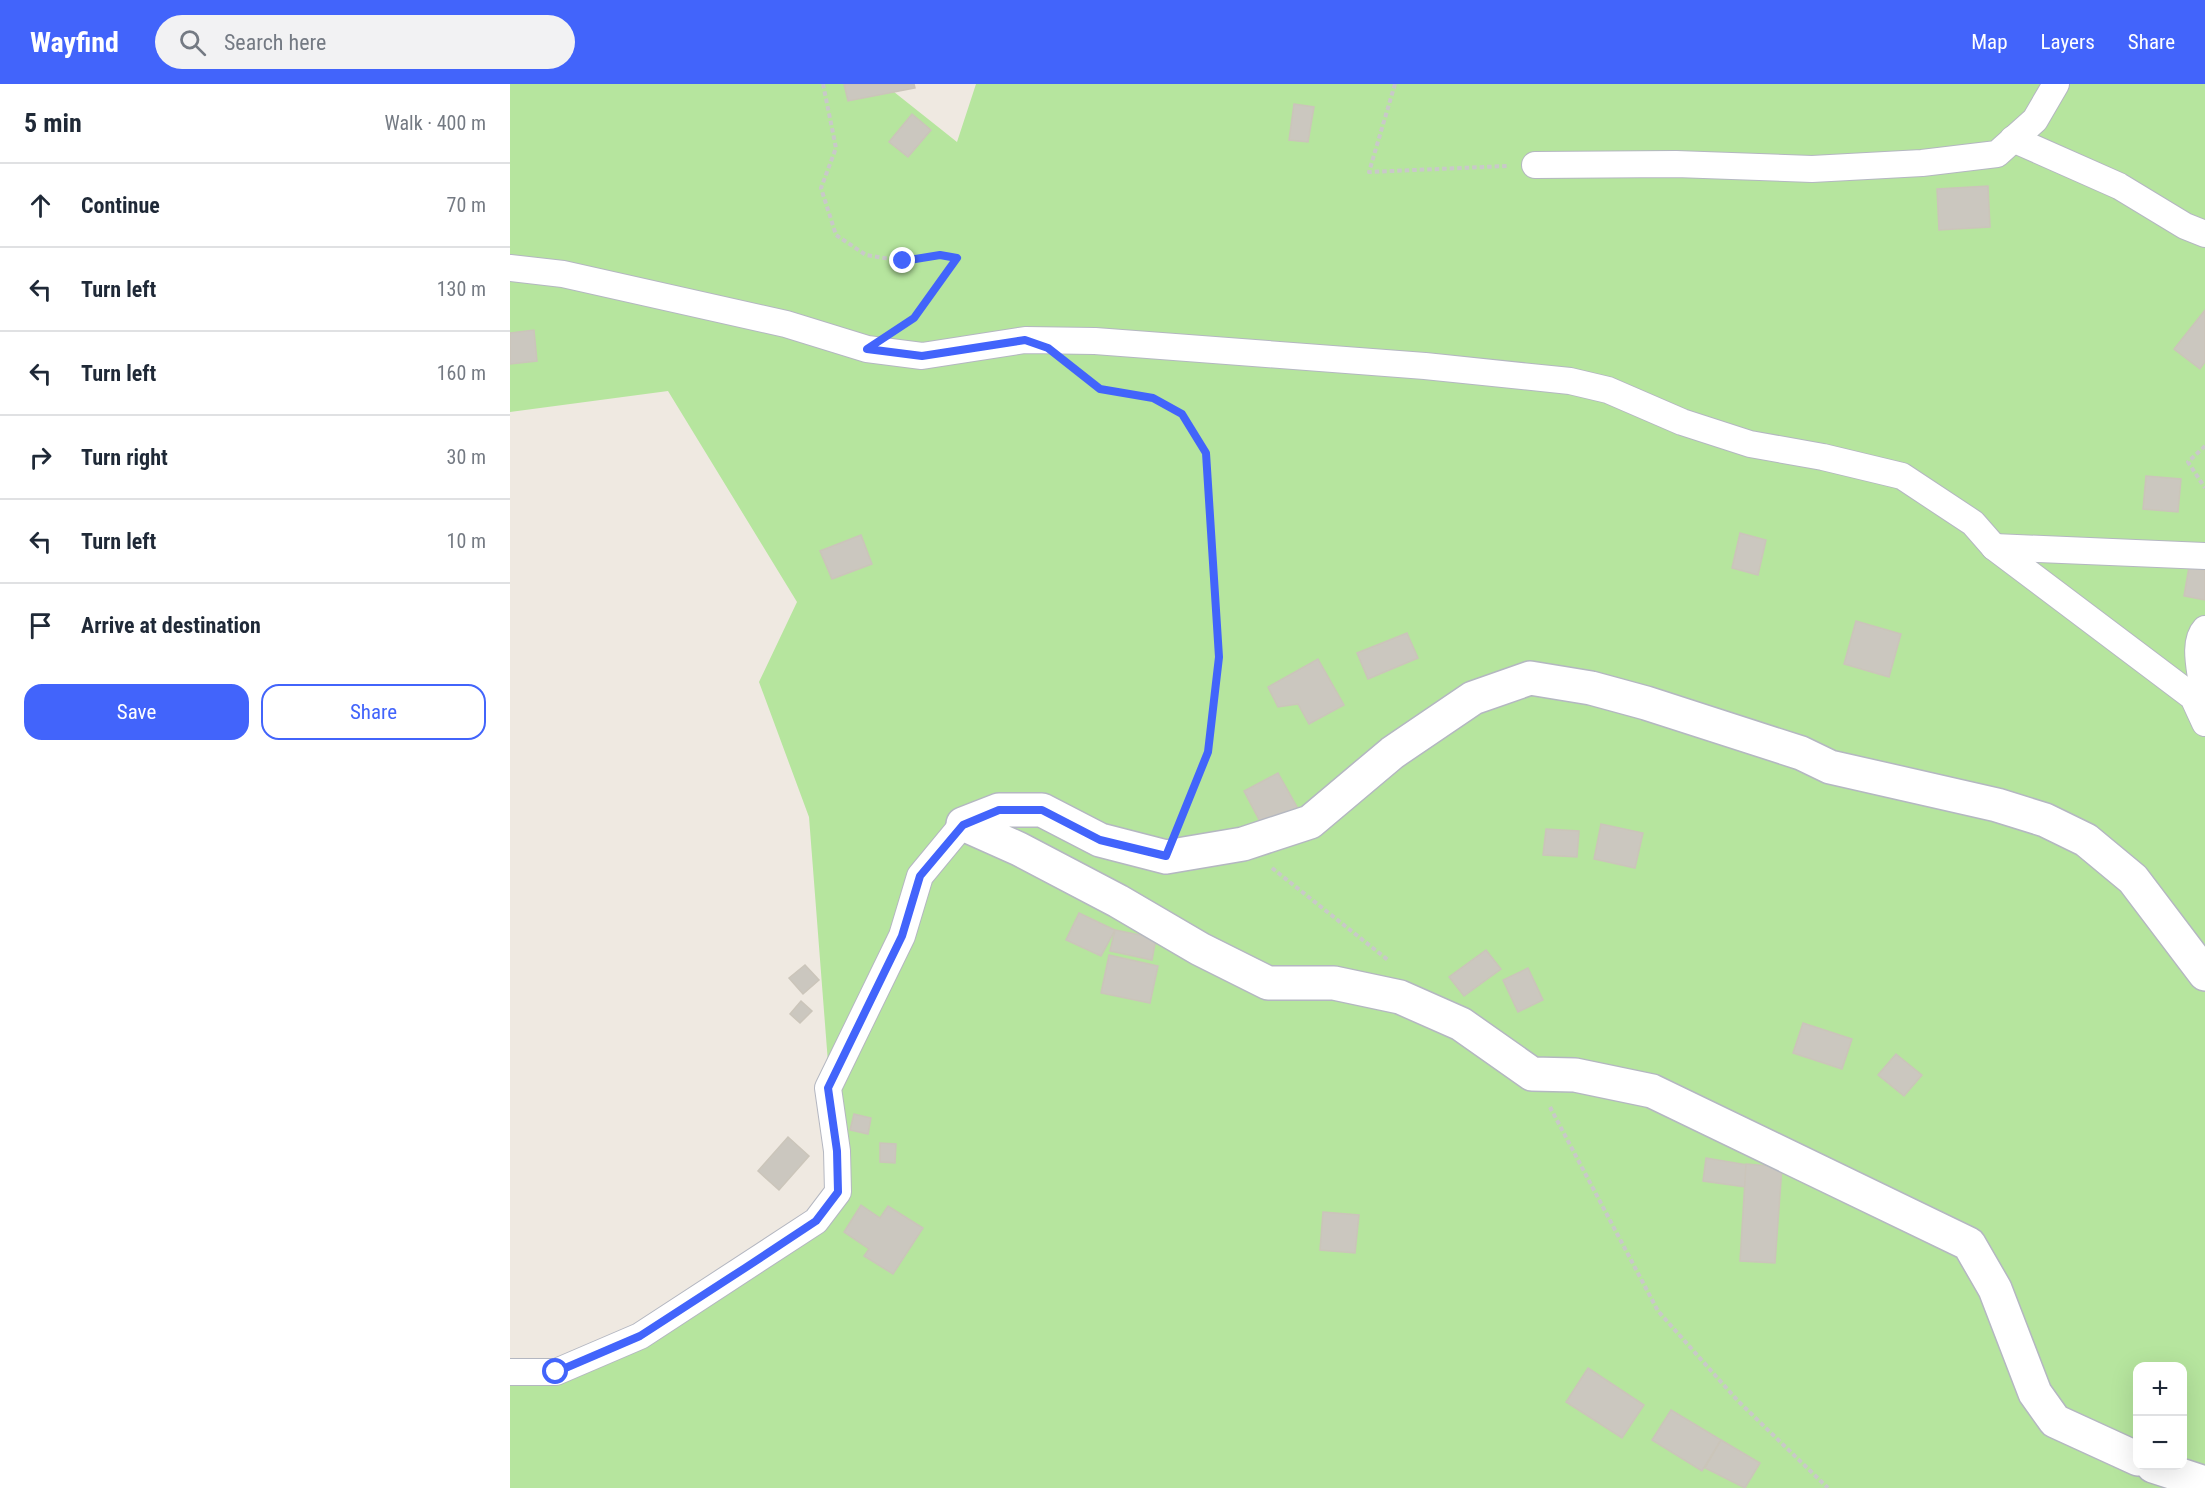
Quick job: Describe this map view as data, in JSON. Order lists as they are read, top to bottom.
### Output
{
  "page": {
    "header": "Wayfind",
    "search": "Search here",
    "nav": ["Map", "Layers", "Share"],
    "heading": ["5 min", "Walk · 400 m"],
    "list": [
      ["Continue", "70 m"],
      ["Turn left", "130 m"],
      ["Turn left", "160 m"],
      ["Turn right", "30 m"],
      ["Turn left", "10 m"],
      "Arrive at destination"
    ],
    "buttons": ["Save", "Share"],
    "map_buttons": ["+", "−"]
  }
}
